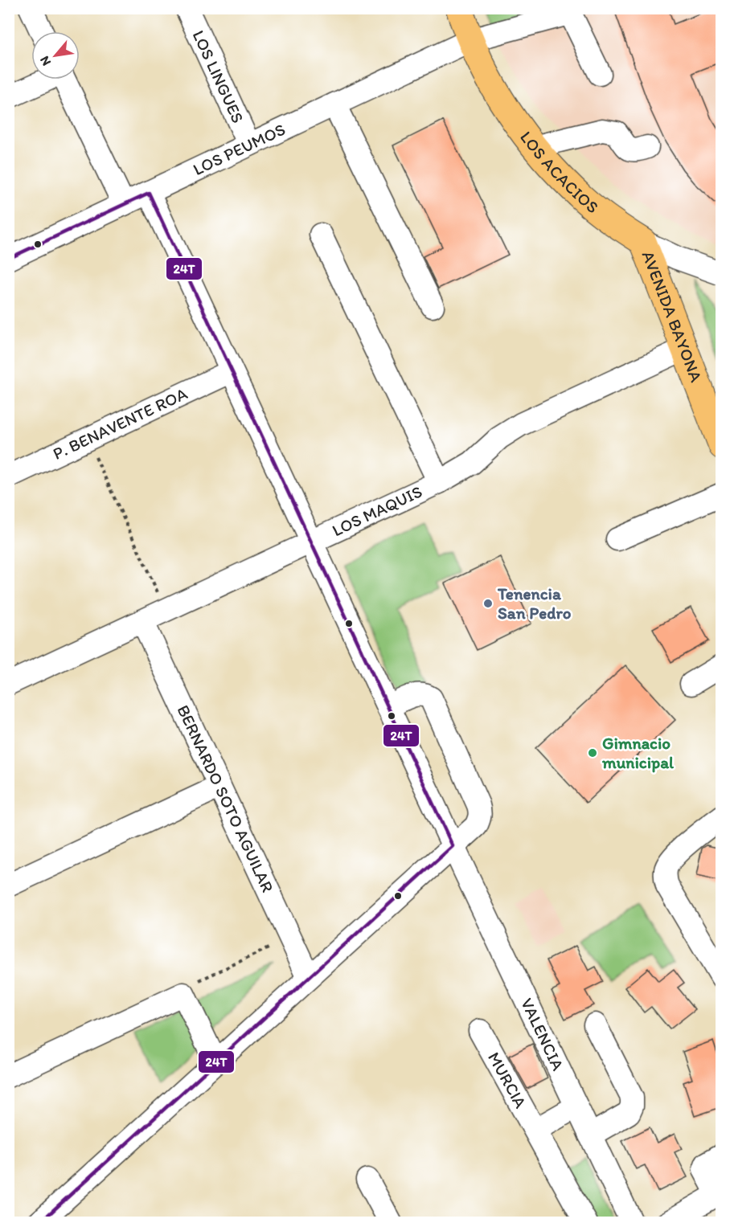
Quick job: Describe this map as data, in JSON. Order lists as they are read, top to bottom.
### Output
{
  "streets": {
    "main road": ["LOS ACACIOS", "AVENIDA BAYONA"],
    "street": [
      "LOS LINGUES",
      "LOS PEUMOS",
      "P. BENAVENTE ROA",
      "LOS MAQUIS",
      "BERNARDO SOTO AGUILAR",
      "VALENCIA",
      "MURCIA"
    ]
  },
  "crossings": [
    ["LOS LINGUES", "LOS PEUMOS"],
    ["LOS PEUMOS", "LOS ACACIOS"],
    ["LOS PEUMOS", "VALENCIA"],
    ["LOS ACACIOS", "AVENIDA BAYONA"],
    ["AVENIDA BAYONA", "LOS MAQUIS"],
    ["P. BENAVENTE ROA", "VALENCIA"],
    ["LOS MAQUIS", "BERNARDO SOTO AGUILAR"],
    ["LOS MAQUIS", "VALENCIA"]
  ],
  "places": ["Tenencia San Pedro", "Gimnacio municipal"],
  "lines": ["transit line 24T"],
  "north": "bottom left"
}
